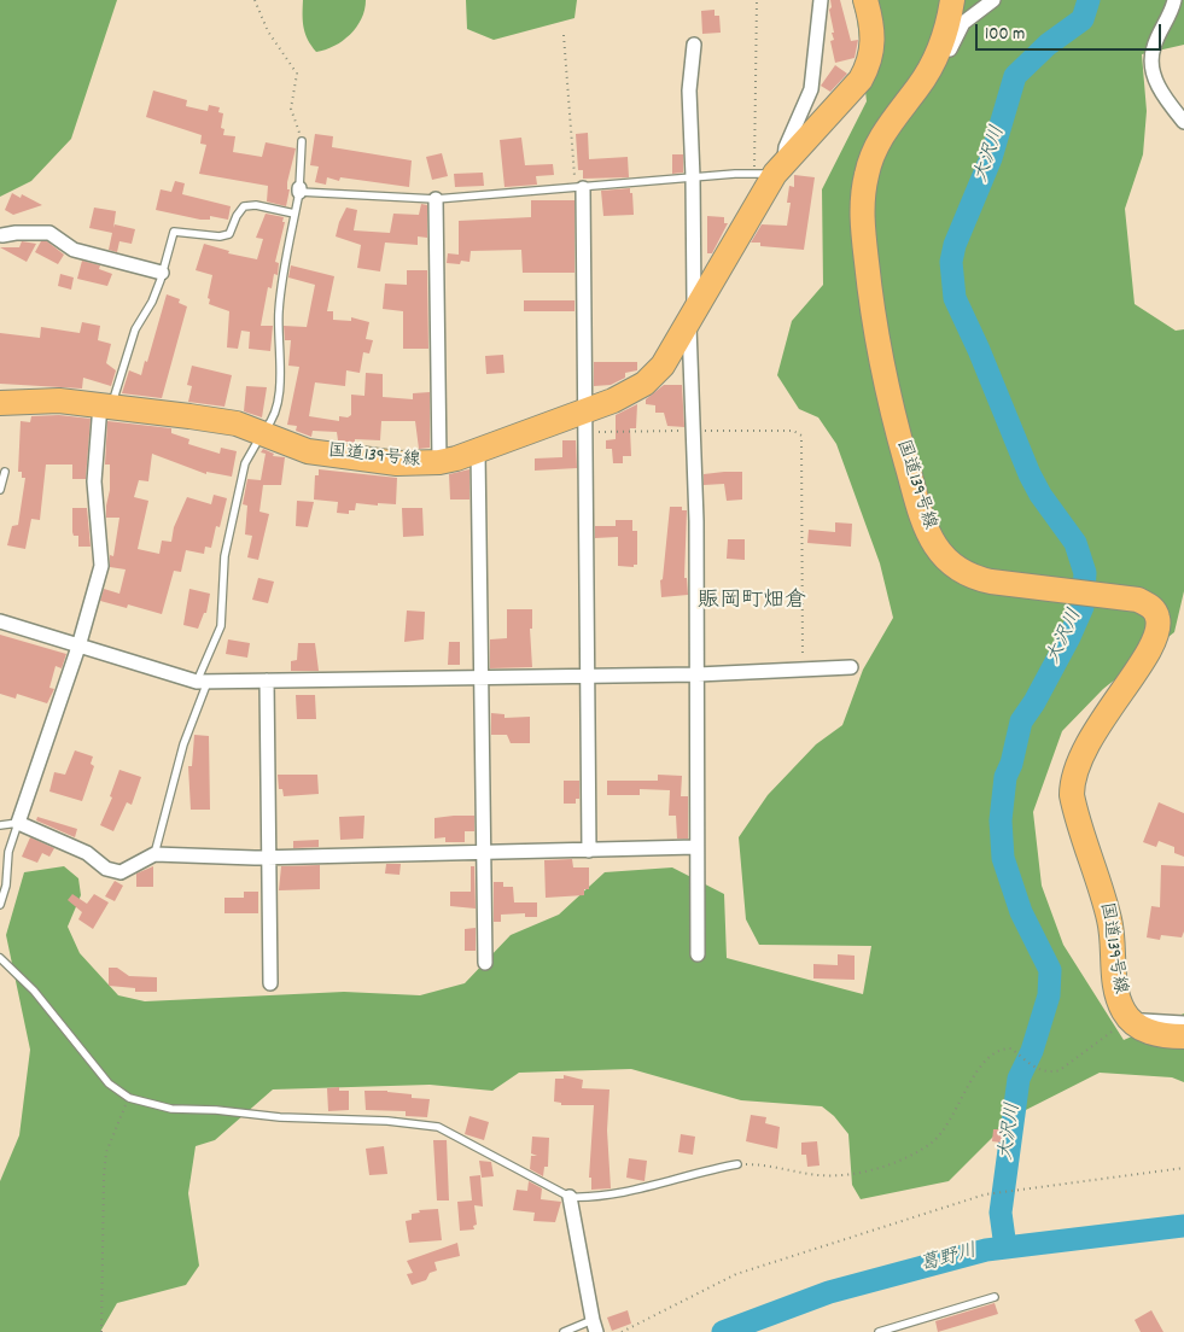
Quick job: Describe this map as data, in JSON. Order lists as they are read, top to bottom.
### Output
{
  "streets": {
    "highway": ["国道139号線"]
  },
  "districts": ["賑岡町畑倉"],
  "water": ["大沢川", "葛野川"],
  "scale_bar": "100 m"
}
